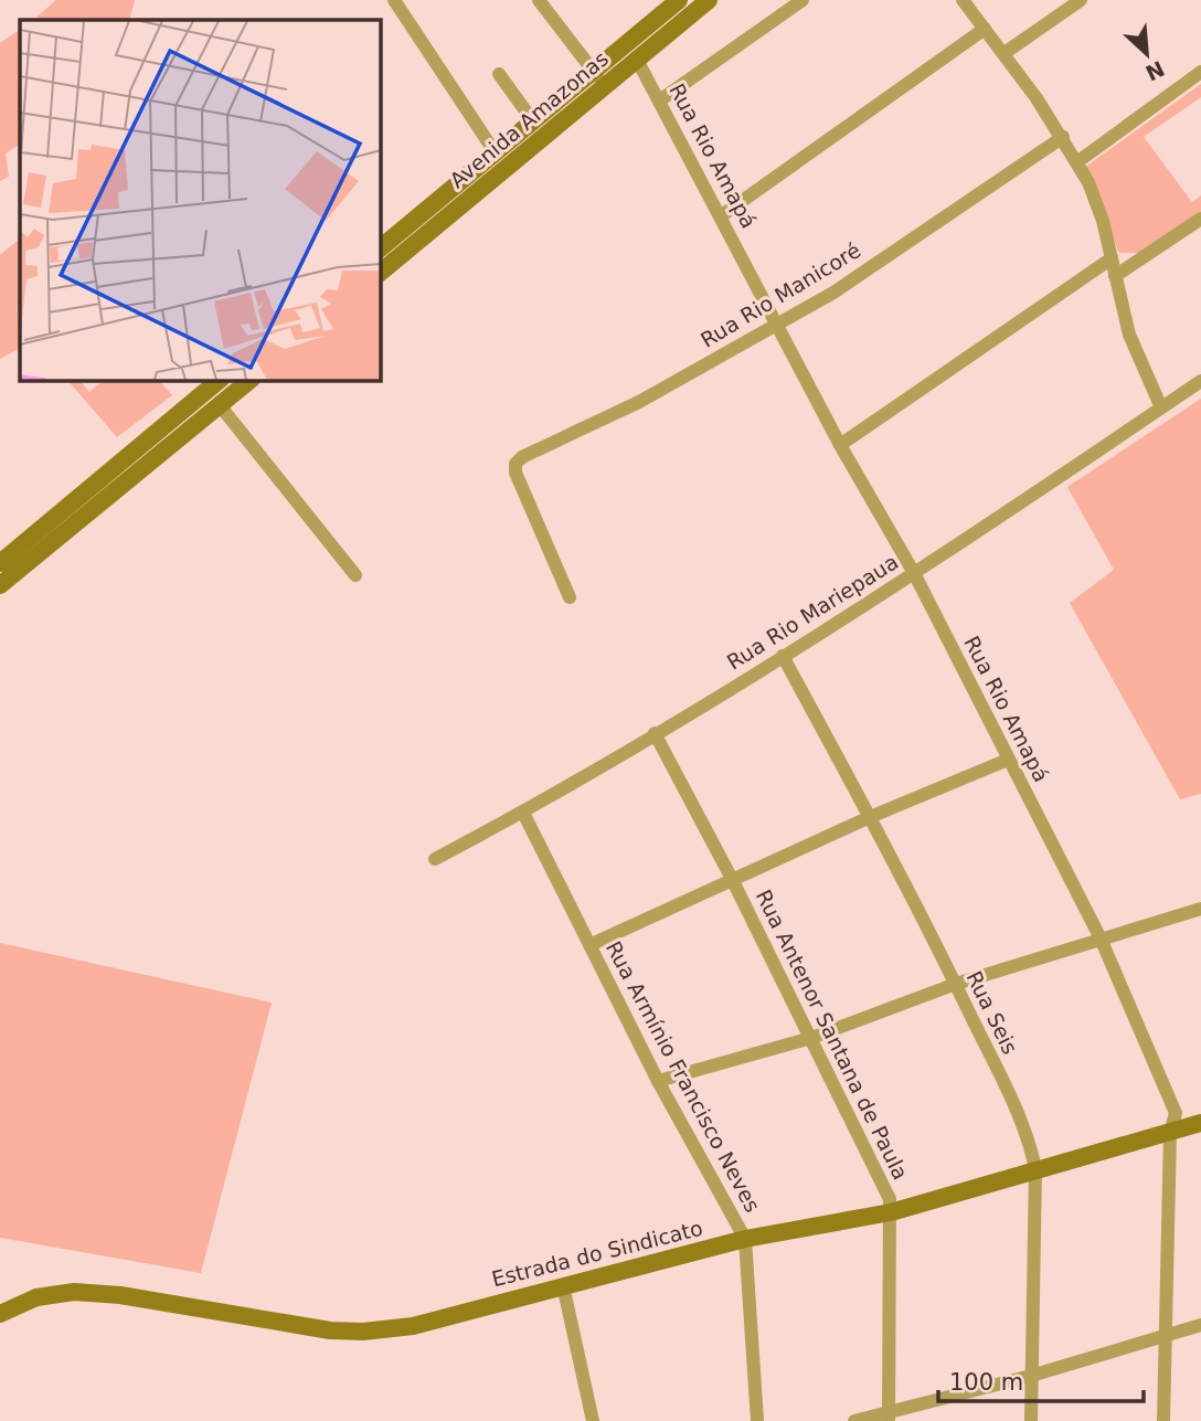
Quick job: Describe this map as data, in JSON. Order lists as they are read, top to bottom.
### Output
{
  "streets": {
    "street": [
      "Avenida Amazonas",
      "Rua Rio Amapá",
      "Rua Rio Manicoré",
      "Rua Rio Mariepaua",
      "Rua Seis",
      "Rua Antenor Santana de Paula",
      "Rua Armínio Francisco Neves",
      "Estrada do Sindicato"
    ]
  },
  "crossings": [
    ["Avenida Amazonas", "Rua Rio Amapá"],
    ["Rua Rio Amapá", "Rua Rio Manicoré"],
    ["Rua Rio Amapá", "Rua Rio Mariepaua"],
    ["Rua Rio Amapá", "Estrada do Sindicato"],
    ["Rua Rio Mariepaua", "Rua Seis"],
    ["Rua Rio Mariepaua", "Rua Antenor Santana de Paula"],
    ["Rua Rio Mariepaua", "Rua Armínio Francisco Neves"],
    ["Rua Seis", "Estrada do Sindicato"],
    ["Rua Antenor Santana de Paula", "Estrada do Sindicato"],
    ["Rua Armínio Francisco Neves", "Estrada do Sindicato"]
  ],
  "scale_bar": "100 m",
  "north": "bottom right"
}
